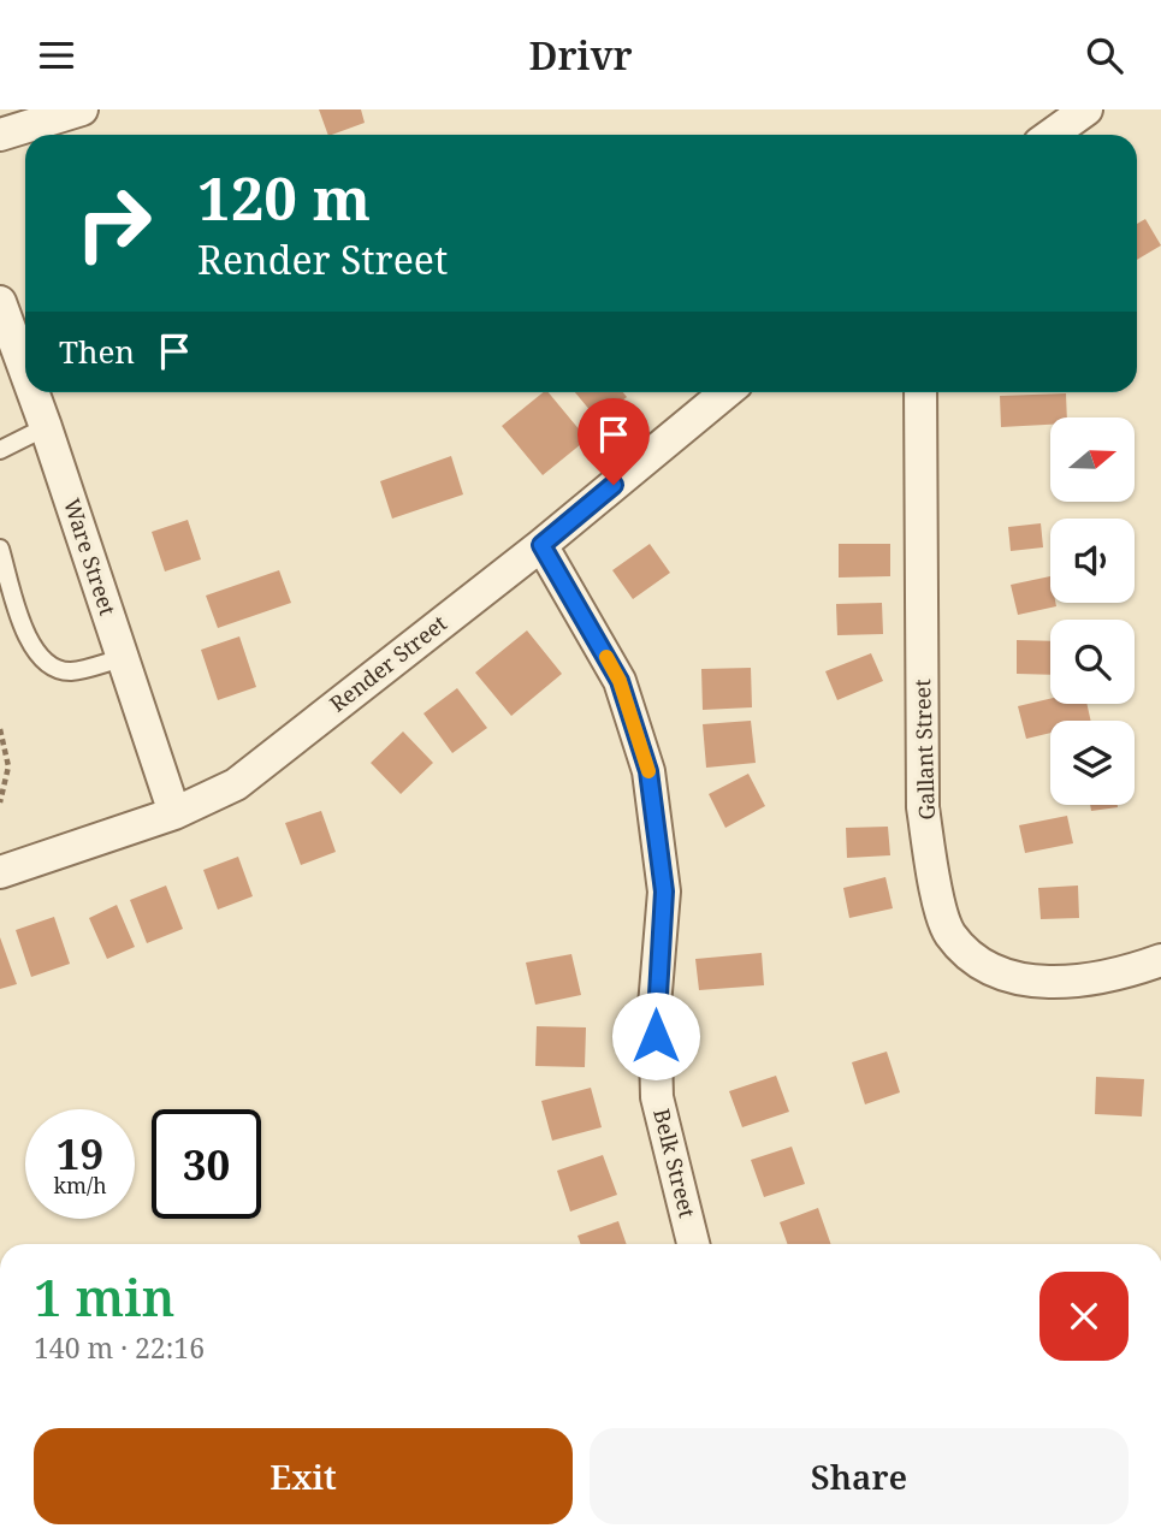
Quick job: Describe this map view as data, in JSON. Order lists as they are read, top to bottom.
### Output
{
  "streets": {
    "street": [
      "Ware Street",
      "Render Street",
      "Gallant Street",
      "Belk Street"
    ]
  },
  "crossings": [
    ["Ware Street", "Render Street"],
    ["Render Street", "Belk Street"]
  ],
  "north": "right",
  "page": {
    "header": "Drivr",
    "turn": ["120 m", "Render Street"],
    "then": "Then",
    "speed": "19 km/h",
    "limit": "30",
    "heading": ["1 min", "140 m · 22:16"],
    "buttons": ["Exit", "Share"]
  }
}
